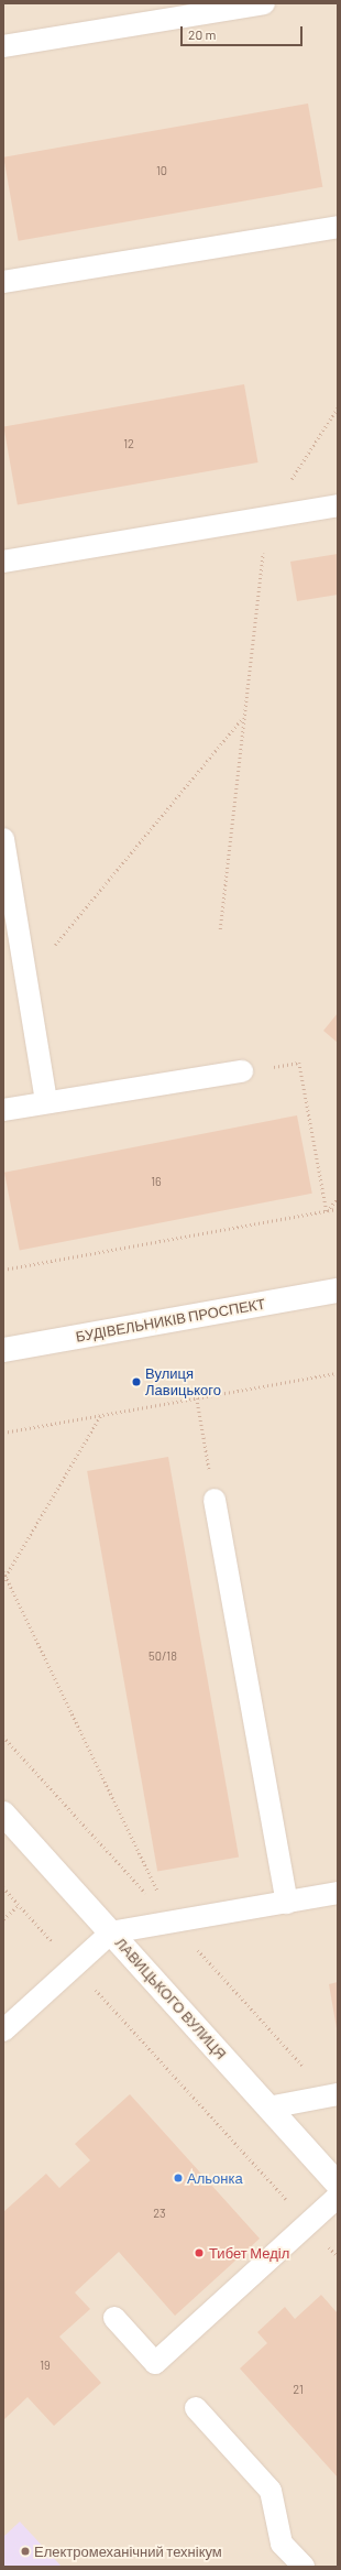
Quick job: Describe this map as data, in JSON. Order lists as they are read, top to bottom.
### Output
{
  "streets": {
    "street": ["БУДІВЕЛЬНИКІВ ПРОСПЕКТ", "ЛАВИЦЬКОГО ВУЛИЦЯ"]
  },
  "places": [
    "Вулиця Лавицького",
    "Альонка",
    "Тибет Меділ",
    "Електромеханічний технікум"
  ],
  "house_numbers": [
    "10",
    "12",
    "16",
    "50/18",
    "23",
    "19",
    "21"
  ],
  "scale_bar": "20 m"
}
